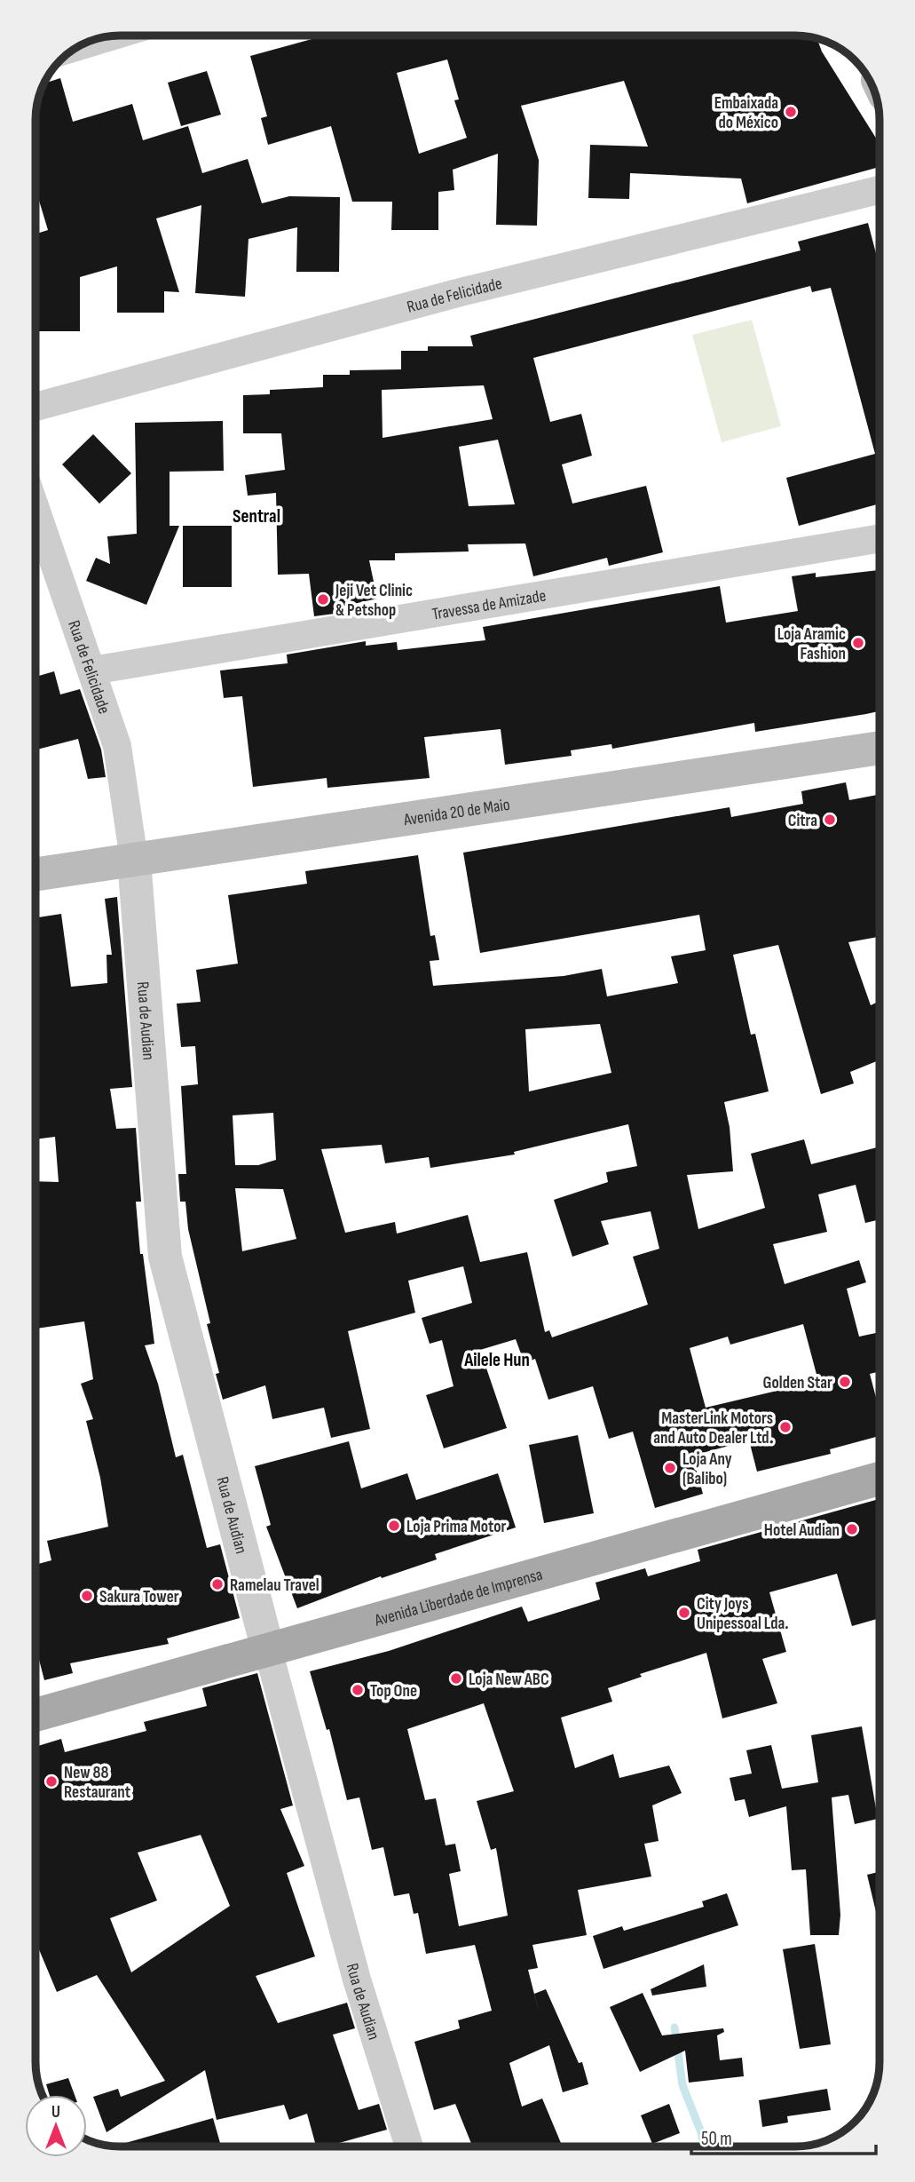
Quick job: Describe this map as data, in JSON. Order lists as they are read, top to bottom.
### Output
{
  "streets": {
    "main road": ["Avenida 20 de Maio", "Avenida Liberdade de Imprensa"],
    "street": ["Rua de Felicidade", "Travessa de Amizade", "Rua de Audian"]
  },
  "crossings": [
    ["Rua de Felicidade", "Travessa de Amizade"],
    ["Rua de Felicidade", "Avenida 20 de Maio"],
    ["Rua de Felicidade", "Rua de Audian"],
    ["Avenida 20 de Maio", "Rua de Audian"],
    ["Rua de Audian", "Avenida Liberdade de Imprensa"]
  ],
  "districts": ["Sentral", "Ailele Hun"],
  "places": [
    "Embaixada do México",
    "Jeji Vet Clinic & Petshop",
    "Loja Aramic Fashion",
    "Citra",
    "Golden Star",
    "MasterLink Motors and Auto Dealer Ltd.",
    "Loja Any (Balibo)",
    "Loja Prima Motor",
    "Hotel Audian",
    "Ramelau Travel",
    "Sakura Tower",
    "City Joys Unipessoal Lda.",
    "Loja New ABC",
    "Top One",
    "New 88 Restaurant"
  ],
  "scale_bar": "50 m",
  "north": "top"
}
